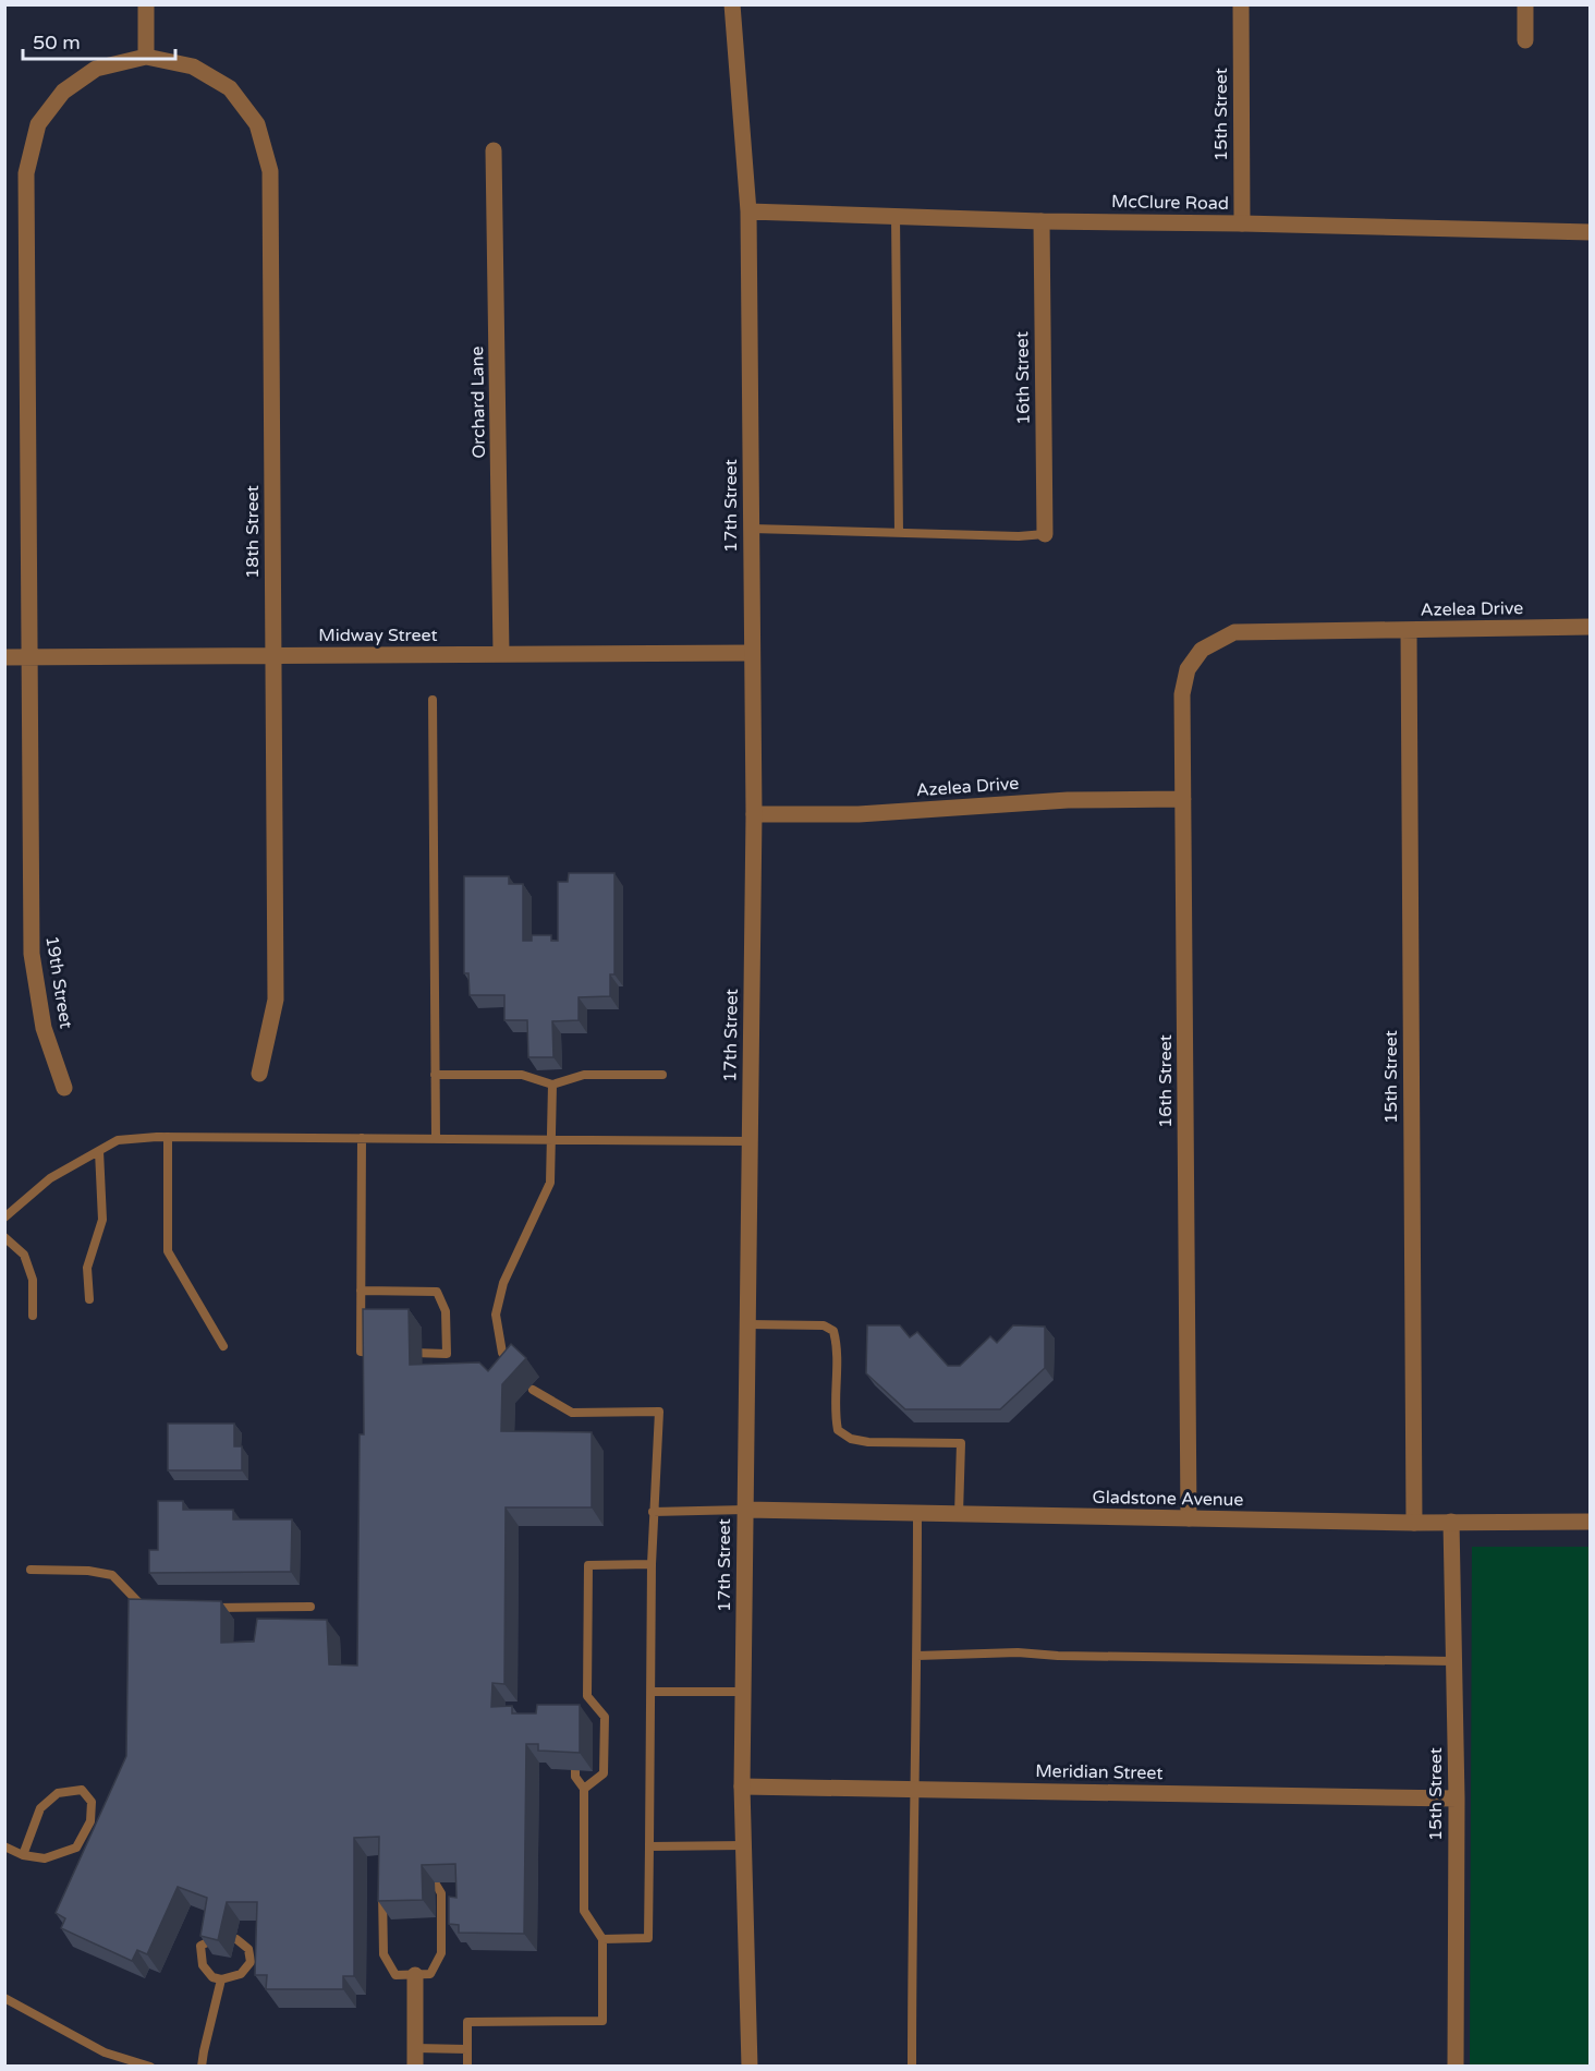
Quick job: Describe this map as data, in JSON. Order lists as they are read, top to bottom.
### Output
{
  "streets": {
    "street": [
      "15th Street",
      "McClure Road",
      "16th Street",
      "Orchard Lane",
      "17th Street",
      "18th Street",
      "Azelea Drive",
      "Midway Street",
      "19th Street",
      "Gladstone Avenue",
      "Meridian Street"
    ]
  },
  "crossings": [
    ["15th Street", "McClure Road"],
    ["15th Street", "Azelea Drive"],
    ["15th Street", "Gladstone Avenue"],
    ["15th Street", "Meridian Street"],
    ["McClure Road", "16th Street"],
    ["McClure Road", "17th Street"],
    ["16th Street", "Azelea Drive"],
    ["16th Street", "Gladstone Avenue"],
    ["Orchard Lane", "Midway Street"],
    ["17th Street", "Azelea Drive"],
    ["17th Street", "Midway Street"],
    ["17th Street", "Gladstone Avenue"],
    ["17th Street", "Meridian Street"],
    ["18th Street", "Midway Street"],
    ["18th Street", "19th Street"],
    ["Midway Street", "19th Street"]
  ],
  "scale_bar": "50 m"
}
